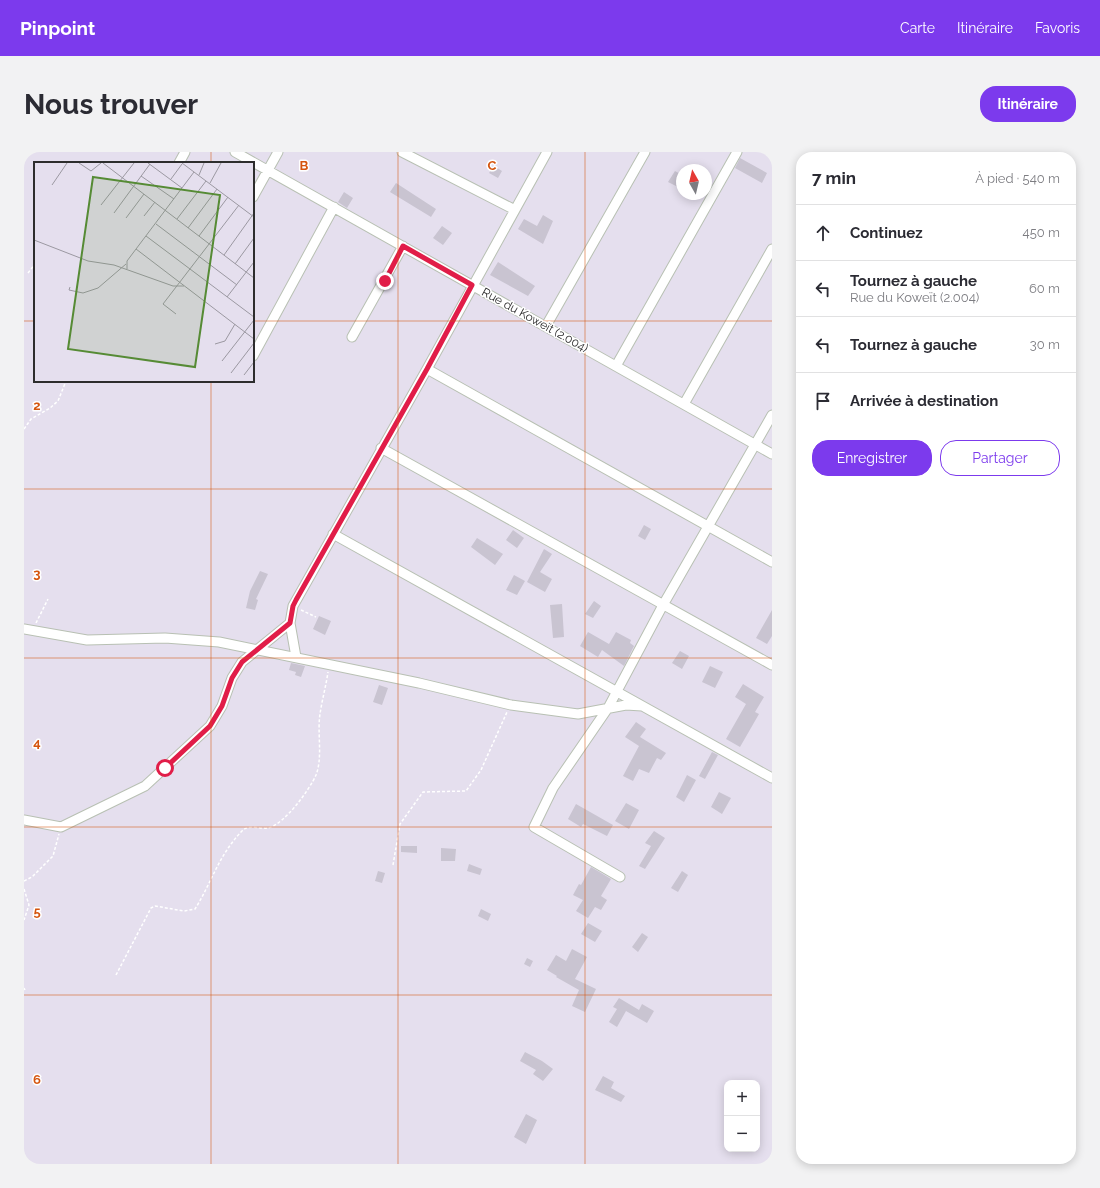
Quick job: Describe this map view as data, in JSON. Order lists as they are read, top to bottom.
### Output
{
  "streets": {
    "street": ["Rue du Koweït (2.004)"]
  },
  "north": "top",
  "page": {
    "header": "Pinpoint",
    "nav": ["Carte", "Itinéraire", "Favoris"],
    "buttons": [
      "Itinéraire",
      ["Enregistrer", "Partager"]
    ],
    "title": "Nous trouver",
    "heading": ["7 min", "À pied · 540 m"],
    "list": [
      ["Continuez", "450 m"],
      ["Tournez à gauche", "Rue du Koweït (2.004)", "60 m"],
      ["Tournez à gauche", "30 m"],
      "Arrivée à destination"
    ],
    "map_buttons": ["+", "−"]
  },
  "grid": {
    "columns": ["B", "C"],
    "rows": [
      "2",
      "3",
      "4",
      "5",
      "6"
    ]
  }
}
